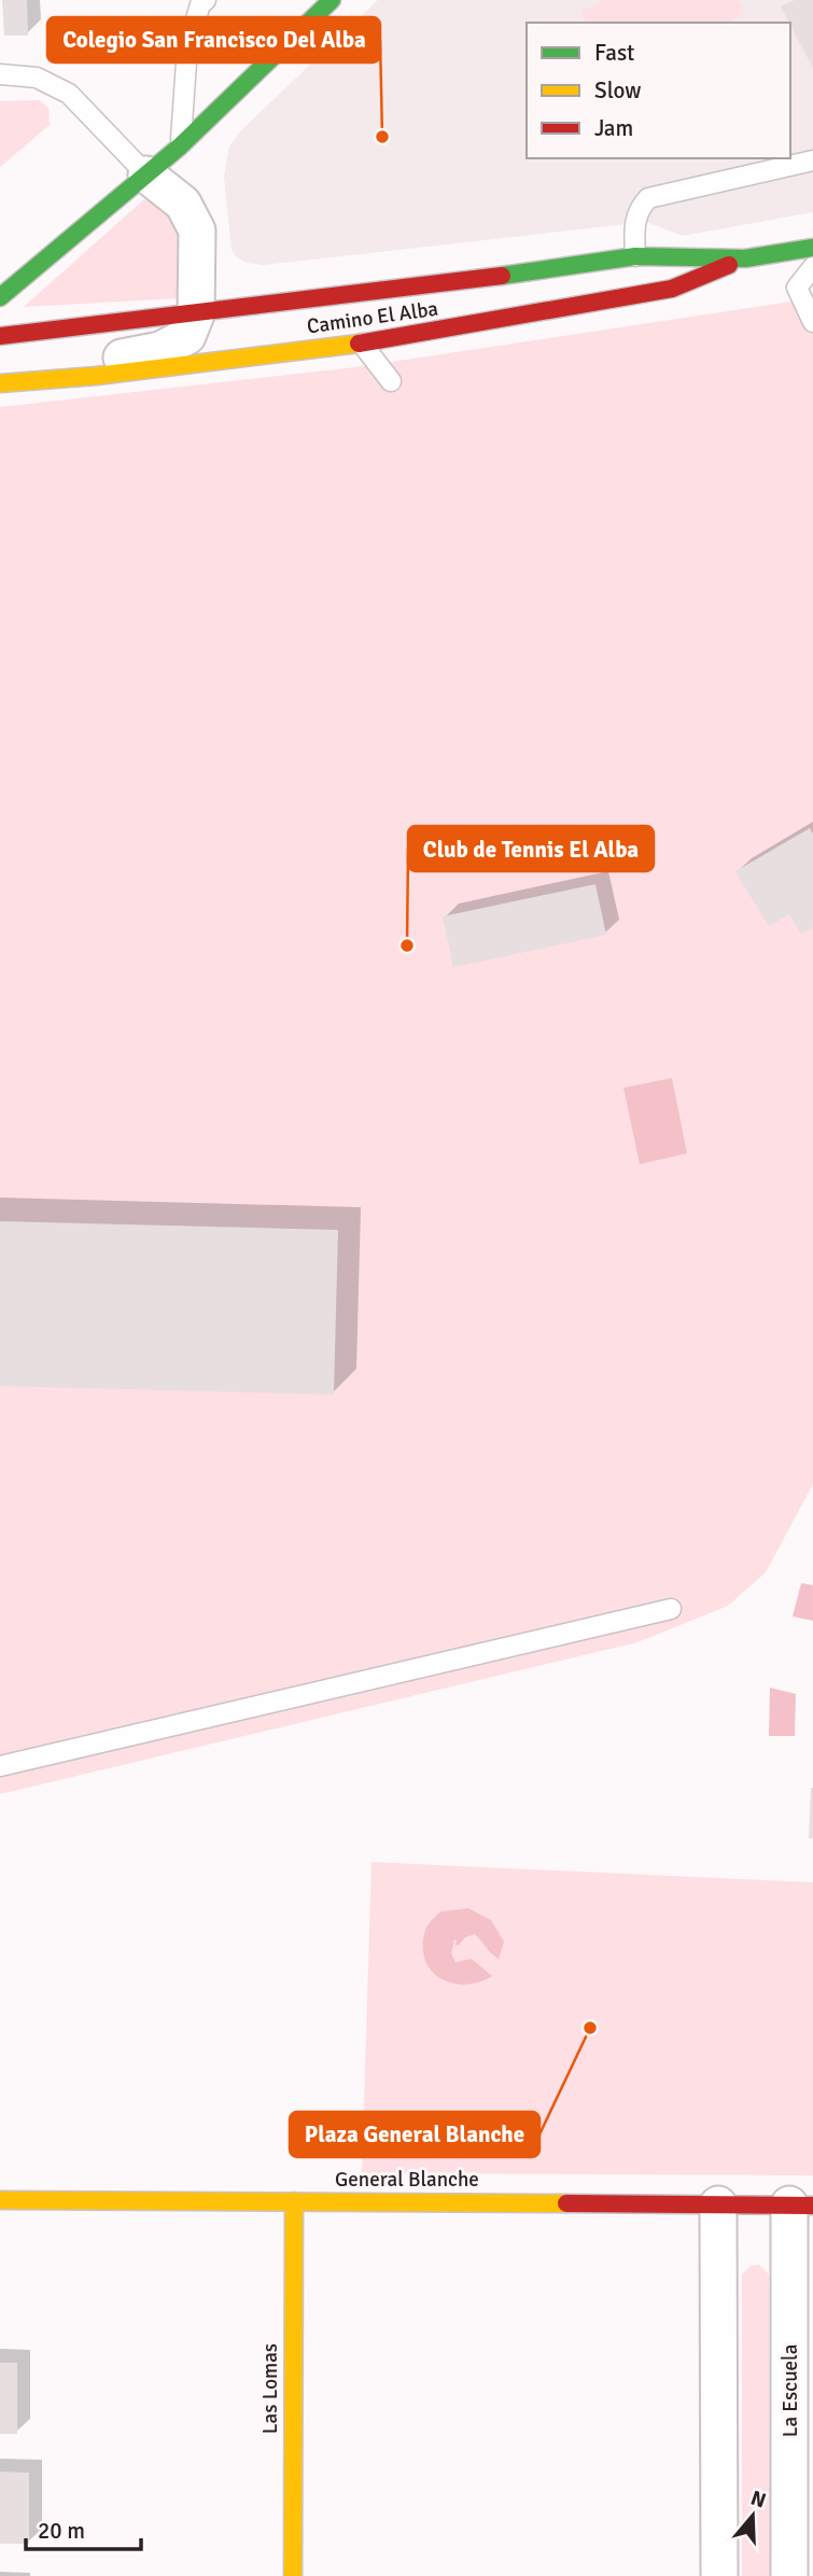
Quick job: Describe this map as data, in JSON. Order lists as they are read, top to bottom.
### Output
{
  "streets": {
    "main road": ["Camino El Alba", "General Blanche", "Las Lomas"],
    "street": ["La Escuela"]
  },
  "crossings": [
    ["General Blanche", "Las Lomas"],
    ["General Blanche", "La Escuela"]
  ],
  "places": ["Colegio San Francisco Del Alba", "Club de Tennis El Alba", "Plaza General Blanche"],
  "legend": ["Fast", "Slow", "Jam"],
  "scale_bar": "20 m",
  "north": "top"
}
